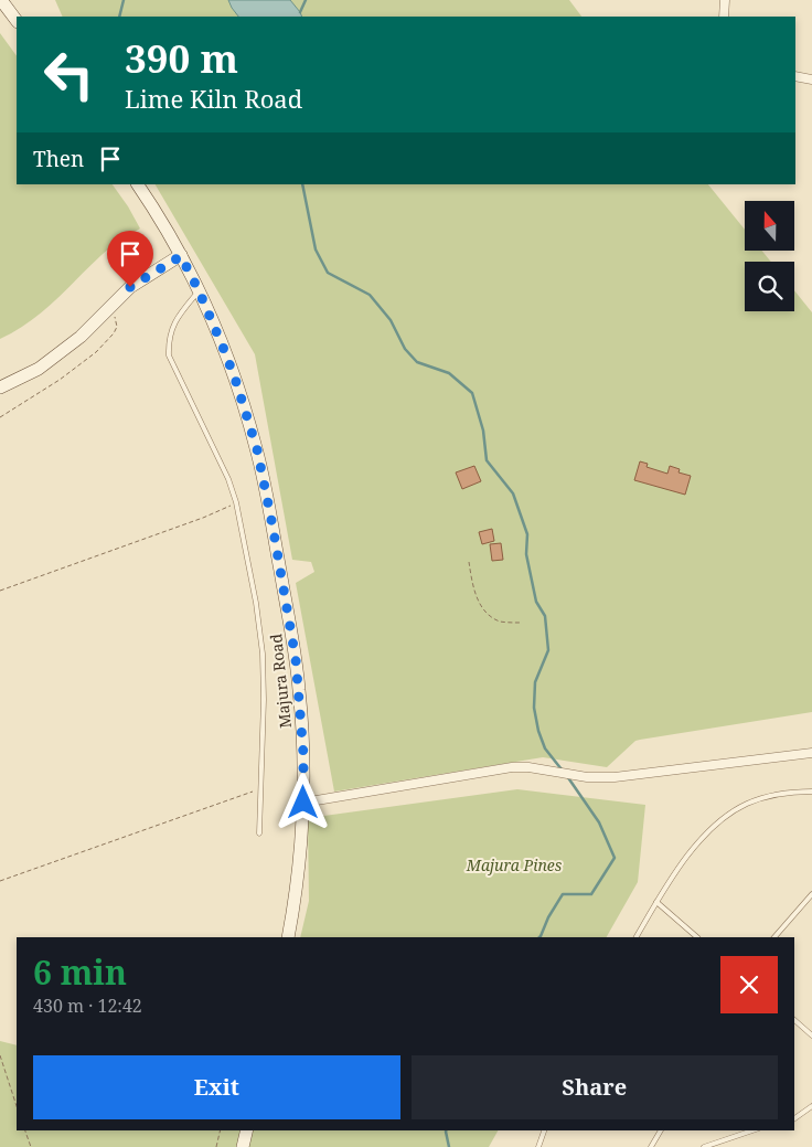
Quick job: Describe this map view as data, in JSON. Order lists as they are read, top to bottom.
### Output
{
  "streets": {
    "street": ["Majura Road"]
  },
  "parks": ["Majura Pines"],
  "north": "top",
  "page": {
    "turn": ["390 m", "Lime Kiln Road"],
    "then": "Then",
    "heading": ["6 min", "430 m · 12:42"],
    "buttons": ["Exit", "Share"]
  }
}
